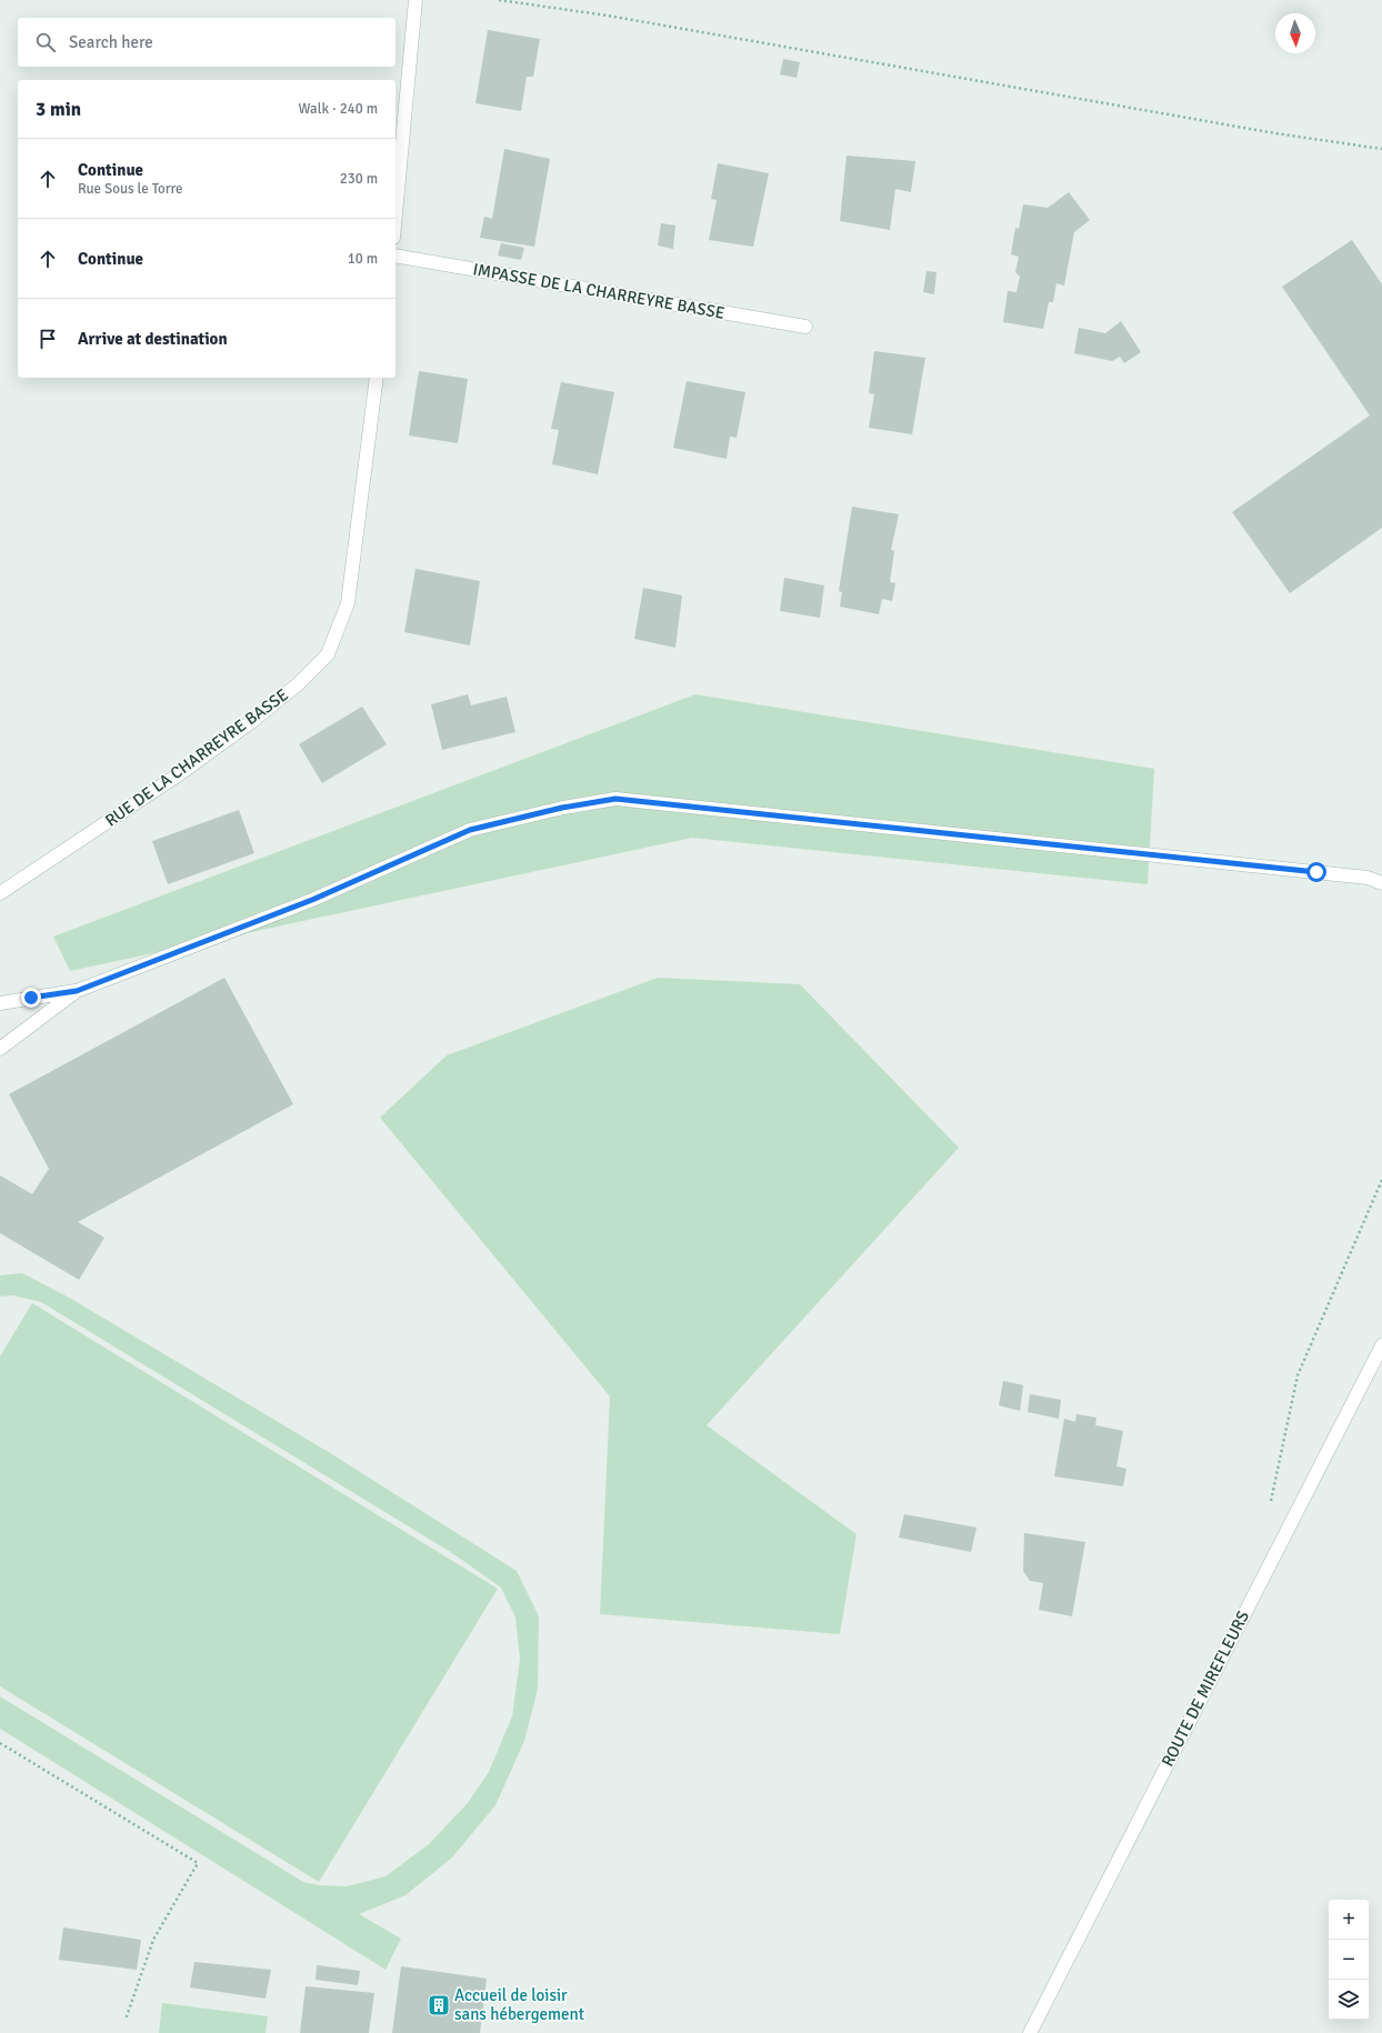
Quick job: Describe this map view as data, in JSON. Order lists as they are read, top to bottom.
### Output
{
  "streets": {
    "street": ["IMPASSE DE LA CHARREYRE BASSE", "RUE DE LA CHARREYRE BASSE", "ROUTE DE MIREFLEURS"]
  },
  "places": {
    "building": ["Accueil de loisir sans hébergement"]
  },
  "north": "bottom",
  "page": {
    "search": "Search here",
    "heading": ["3 min", "Walk · 240 m"],
    "list": [
      ["Continue", "Rue Sous le Torre", "230 m"],
      ["Continue", "10 m"],
      "Arrive at destination"
    ],
    "map_buttons": ["+", "−"]
  }
}
